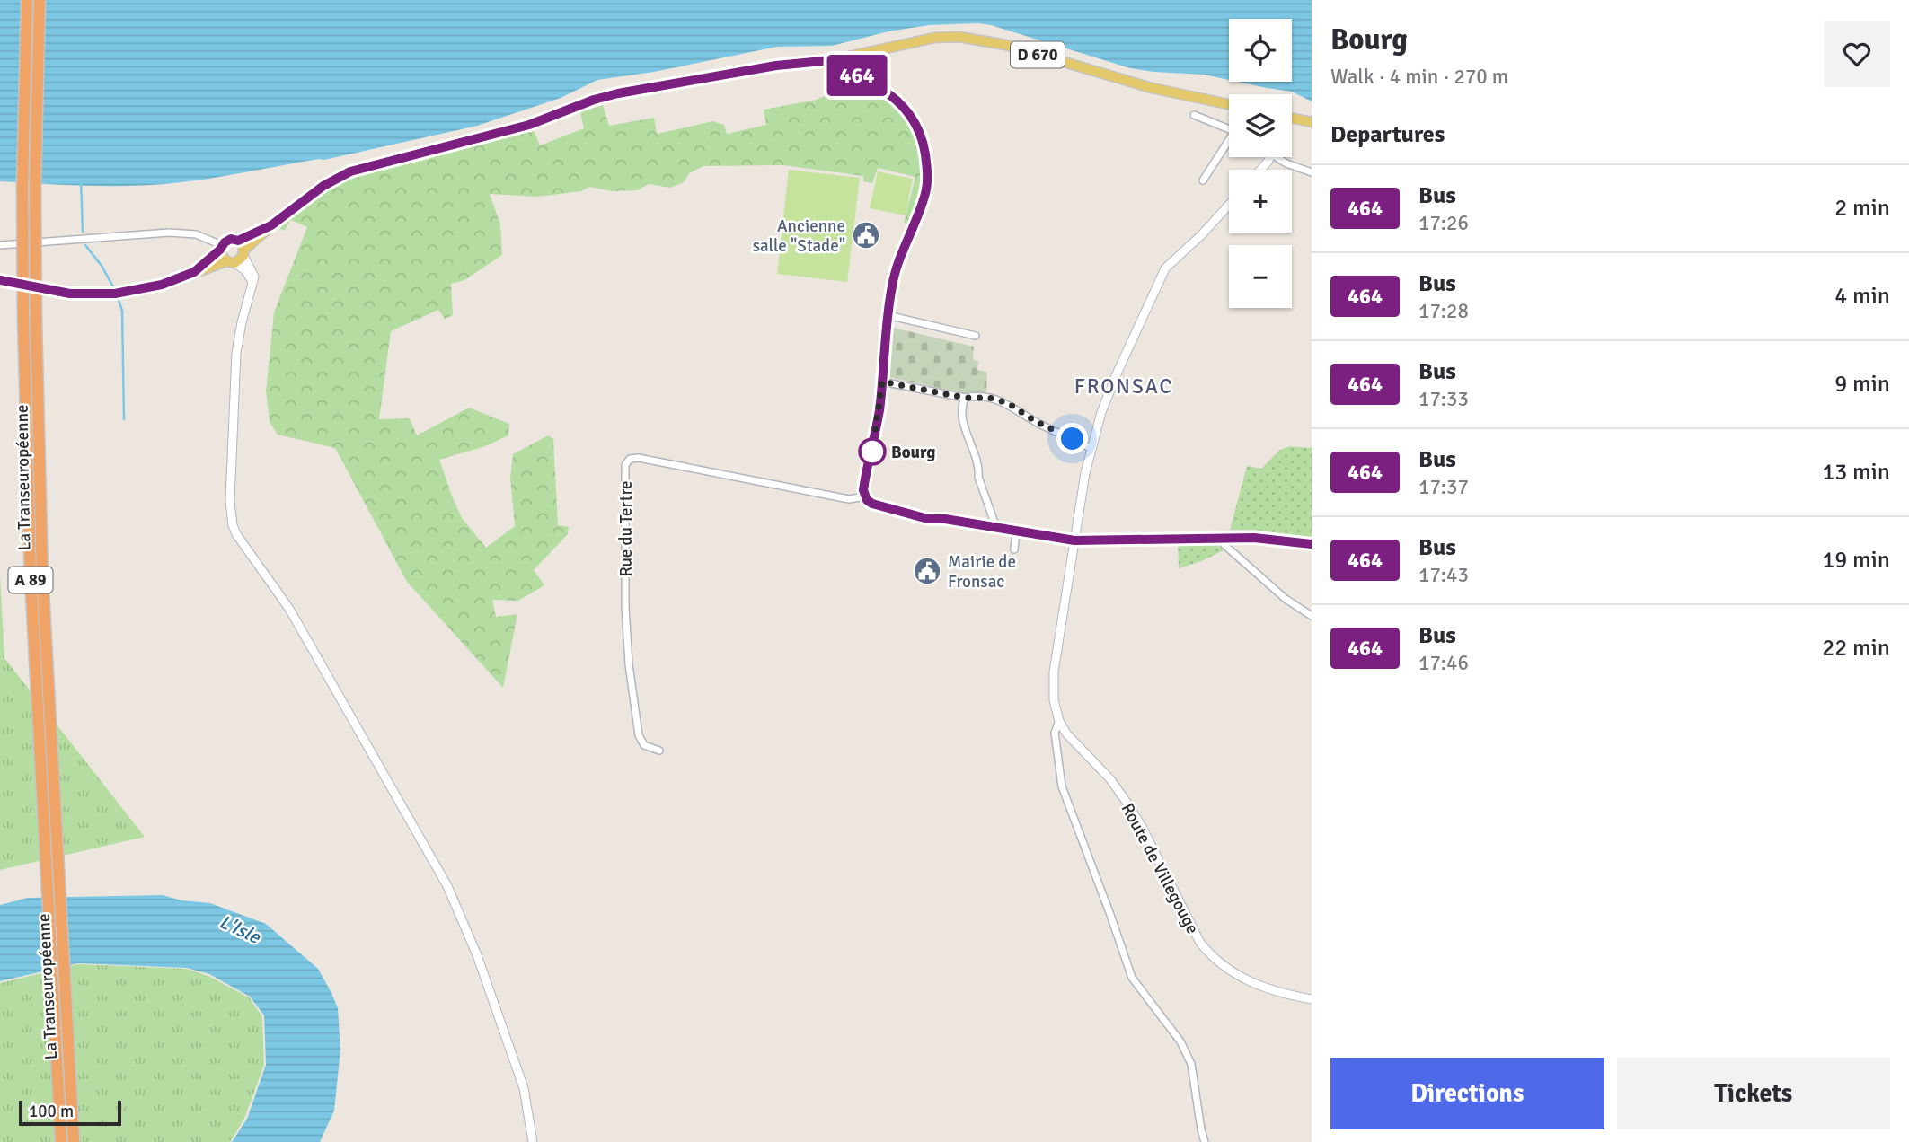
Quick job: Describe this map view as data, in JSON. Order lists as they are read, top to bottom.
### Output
{
  "streets": {
    "highway": ["La Transeuropéenne", "A 89"],
    "main road": ["D 670"],
    "street": ["Rue du Tertre", "Route de Villegouge"]
  },
  "districts": ["FRONSAC"],
  "water": ["L'Isle"],
  "places": {
    "public building": ["Ancienne salle \"Stade\"", "Mairie de Fronsac"],
    "other": ["Bourg"]
  },
  "lines": ["bus line 464"],
  "scale_bar": "100 m",
  "page": {
    "on_map": "464",
    "heading": [
      ["Bourg", "Walk · 4 min · 270 m"],
      "Departures"
    ],
    "map_buttons": ["+", "−"],
    "list": [
      {
        "mark": "464",
        "name": "Bus",
        "note": "17:26",
        "value": "2 min"
      },
      {
        "mark": "464",
        "name": "Bus",
        "note": "17:28",
        "value": "4 min"
      },
      {
        "mark": "464",
        "name": "Bus",
        "note": "17:33",
        "value": "9 min"
      },
      {
        "mark": "464",
        "name": "Bus",
        "note": "17:37",
        "value": "13 min"
      },
      {
        "mark": "464",
        "name": "Bus",
        "note": "17:43",
        "value": "19 min"
      },
      {
        "mark": "464",
        "name": "Bus",
        "note": "17:46",
        "value": "22 min"
      }
    ],
    "buttons": ["Directions", "Tickets"],
    "scale": "100 m"
  }
}
